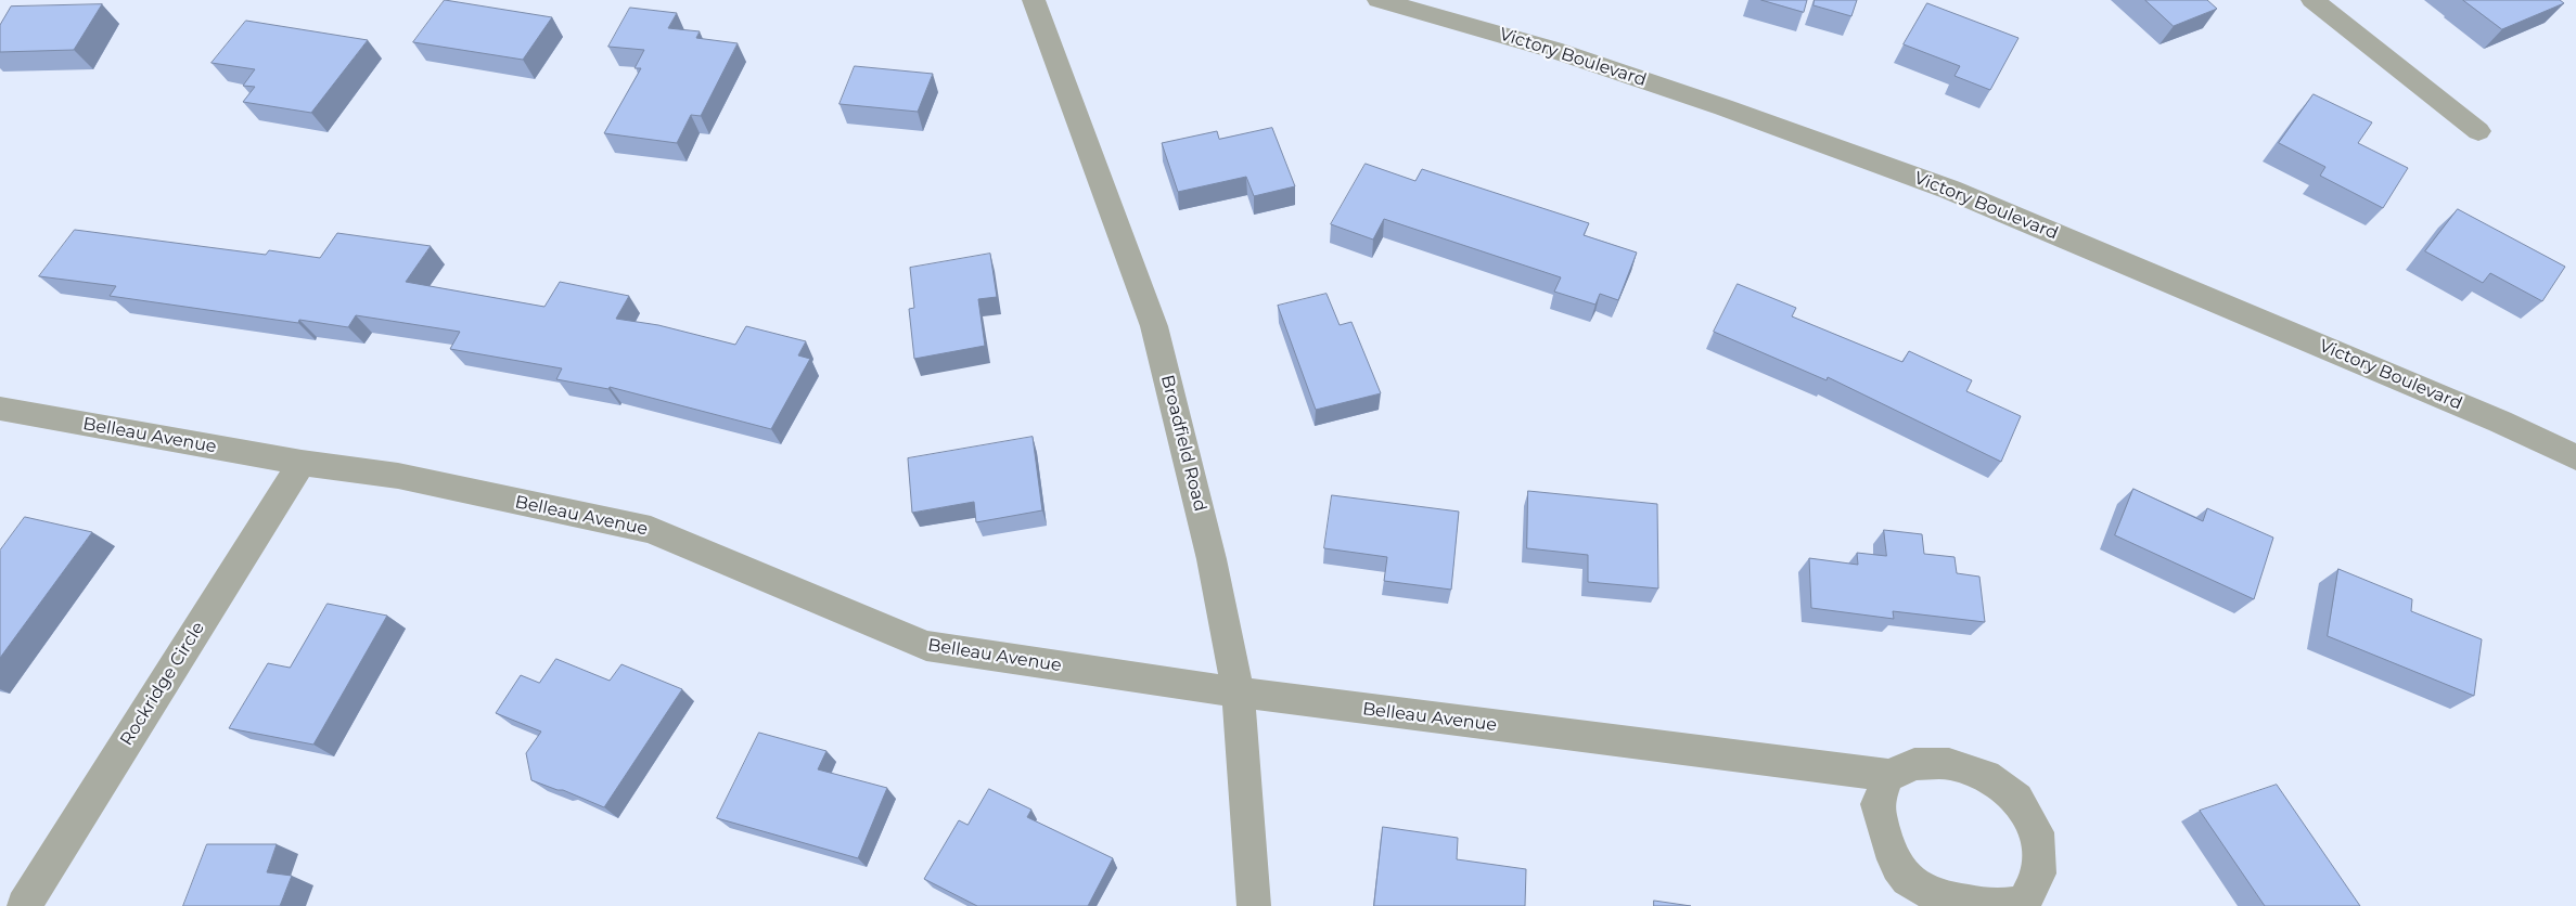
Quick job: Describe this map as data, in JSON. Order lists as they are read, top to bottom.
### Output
{
  "streets": {
    "street": [
      "Victory Boulevard",
      "Belleau Avenue",
      "Broadfield Road",
      "Rockridge Circle"
    ]
  },
  "crossings": [
    ["Belleau Avenue", "Broadfield Road"],
    ["Belleau Avenue", "Rockridge Circle"]
  ]
}
